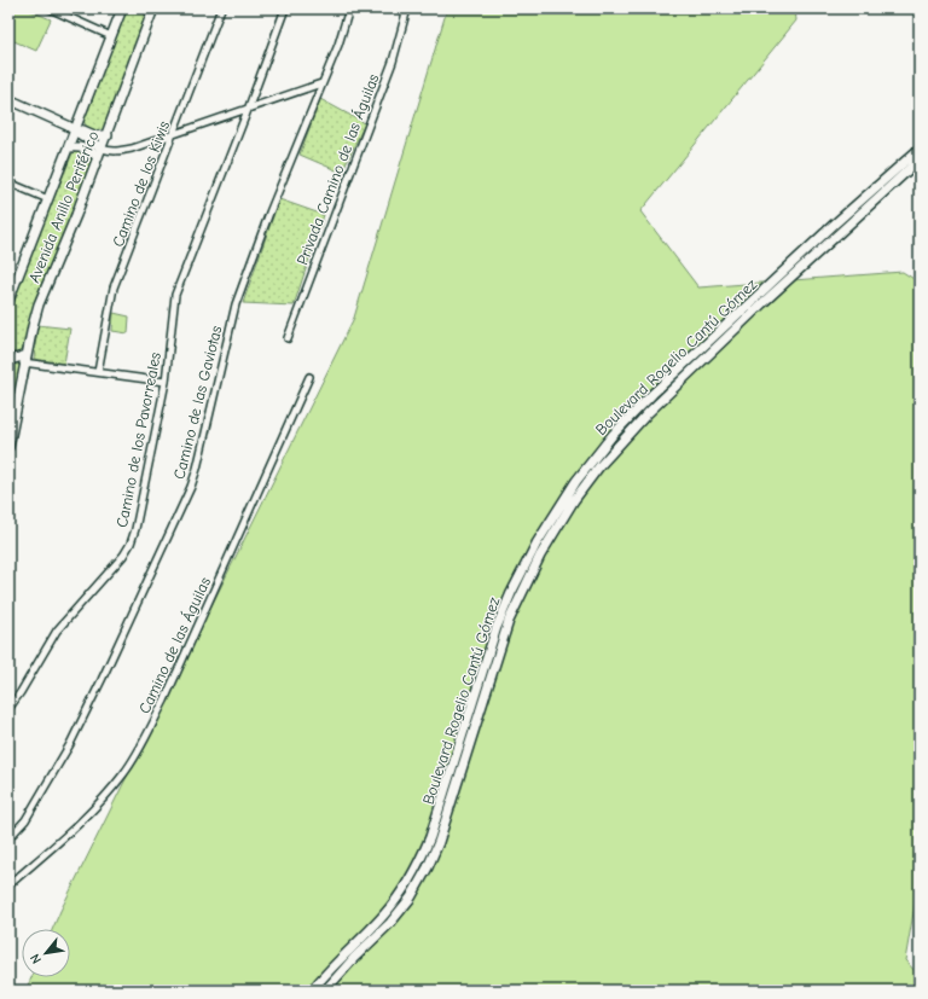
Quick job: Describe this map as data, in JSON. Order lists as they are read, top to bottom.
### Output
{
  "streets": {
    "main road": ["Avenida Anillo Periférico", "Boulevard Rogelio Cantú Gómez"],
    "street": [
      "Privada Camino de las Águilas",
      "Camino de los Kiwis",
      "Camino de las Gaviotas",
      "Camino de los Pavorreales",
      "Camino de las Águilas"
    ]
  },
  "north": "bottom left"
}
